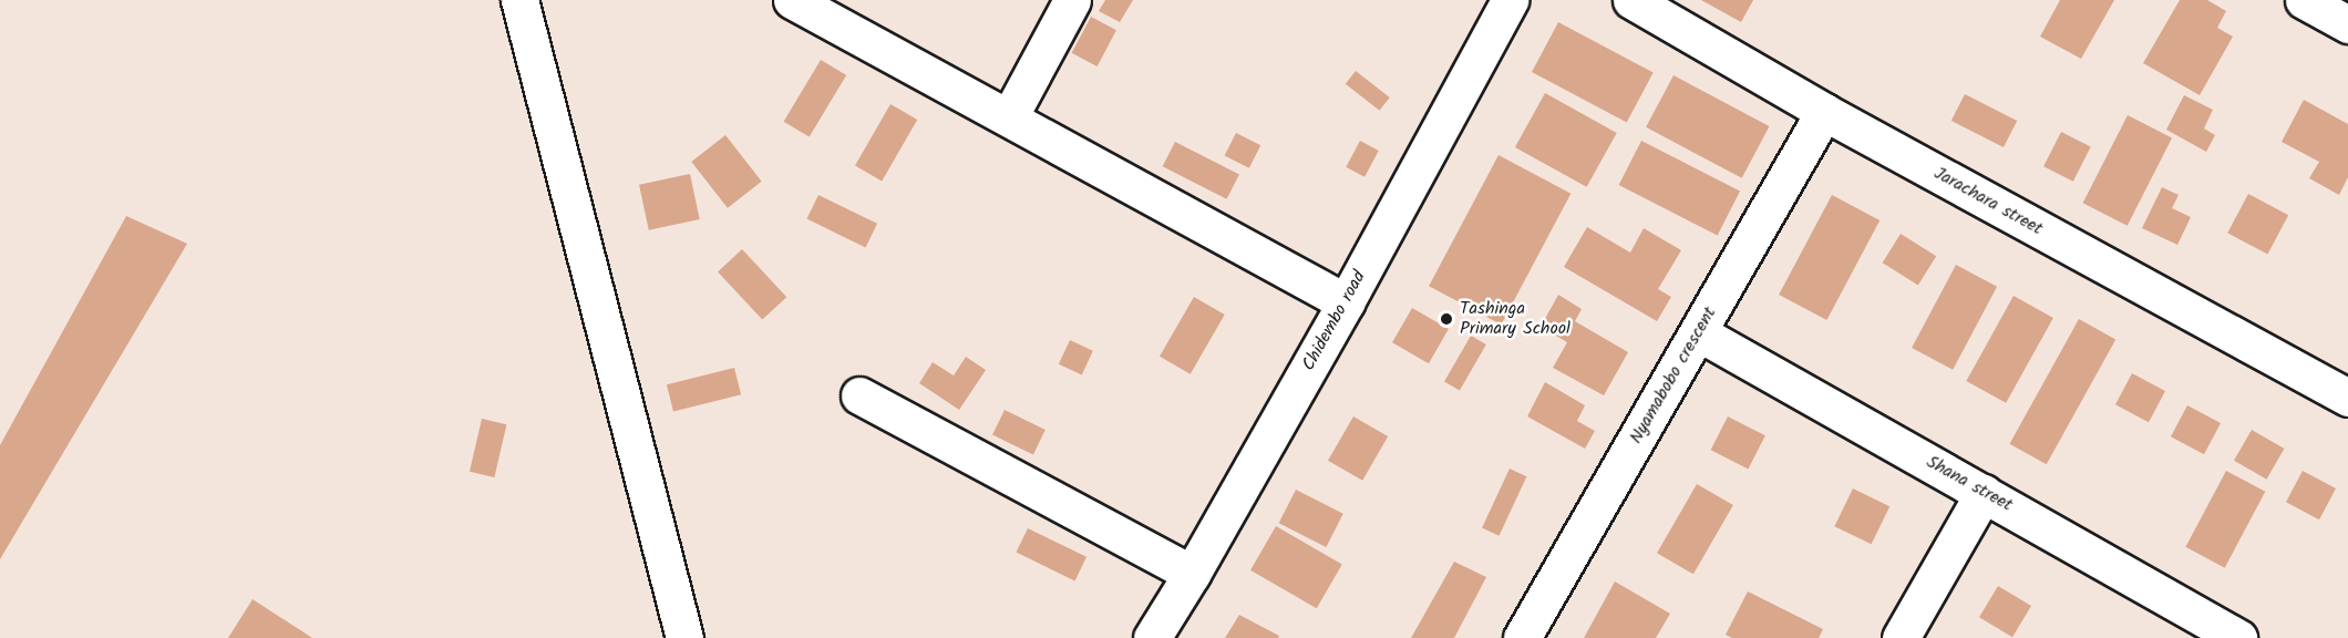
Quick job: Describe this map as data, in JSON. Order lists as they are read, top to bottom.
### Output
{
  "streets": {
    "street": [
      "Jarachara street",
      "Chidembo road",
      "Nyamabobo crescent",
      "Shana street"
    ]
  },
  "crossings": [
    ["Jarachara street", "Nyamabobo crescent"],
    ["Nyamabobo crescent", "Shana street"]
  ],
  "places": ["Tashinga Primary School"]
}
